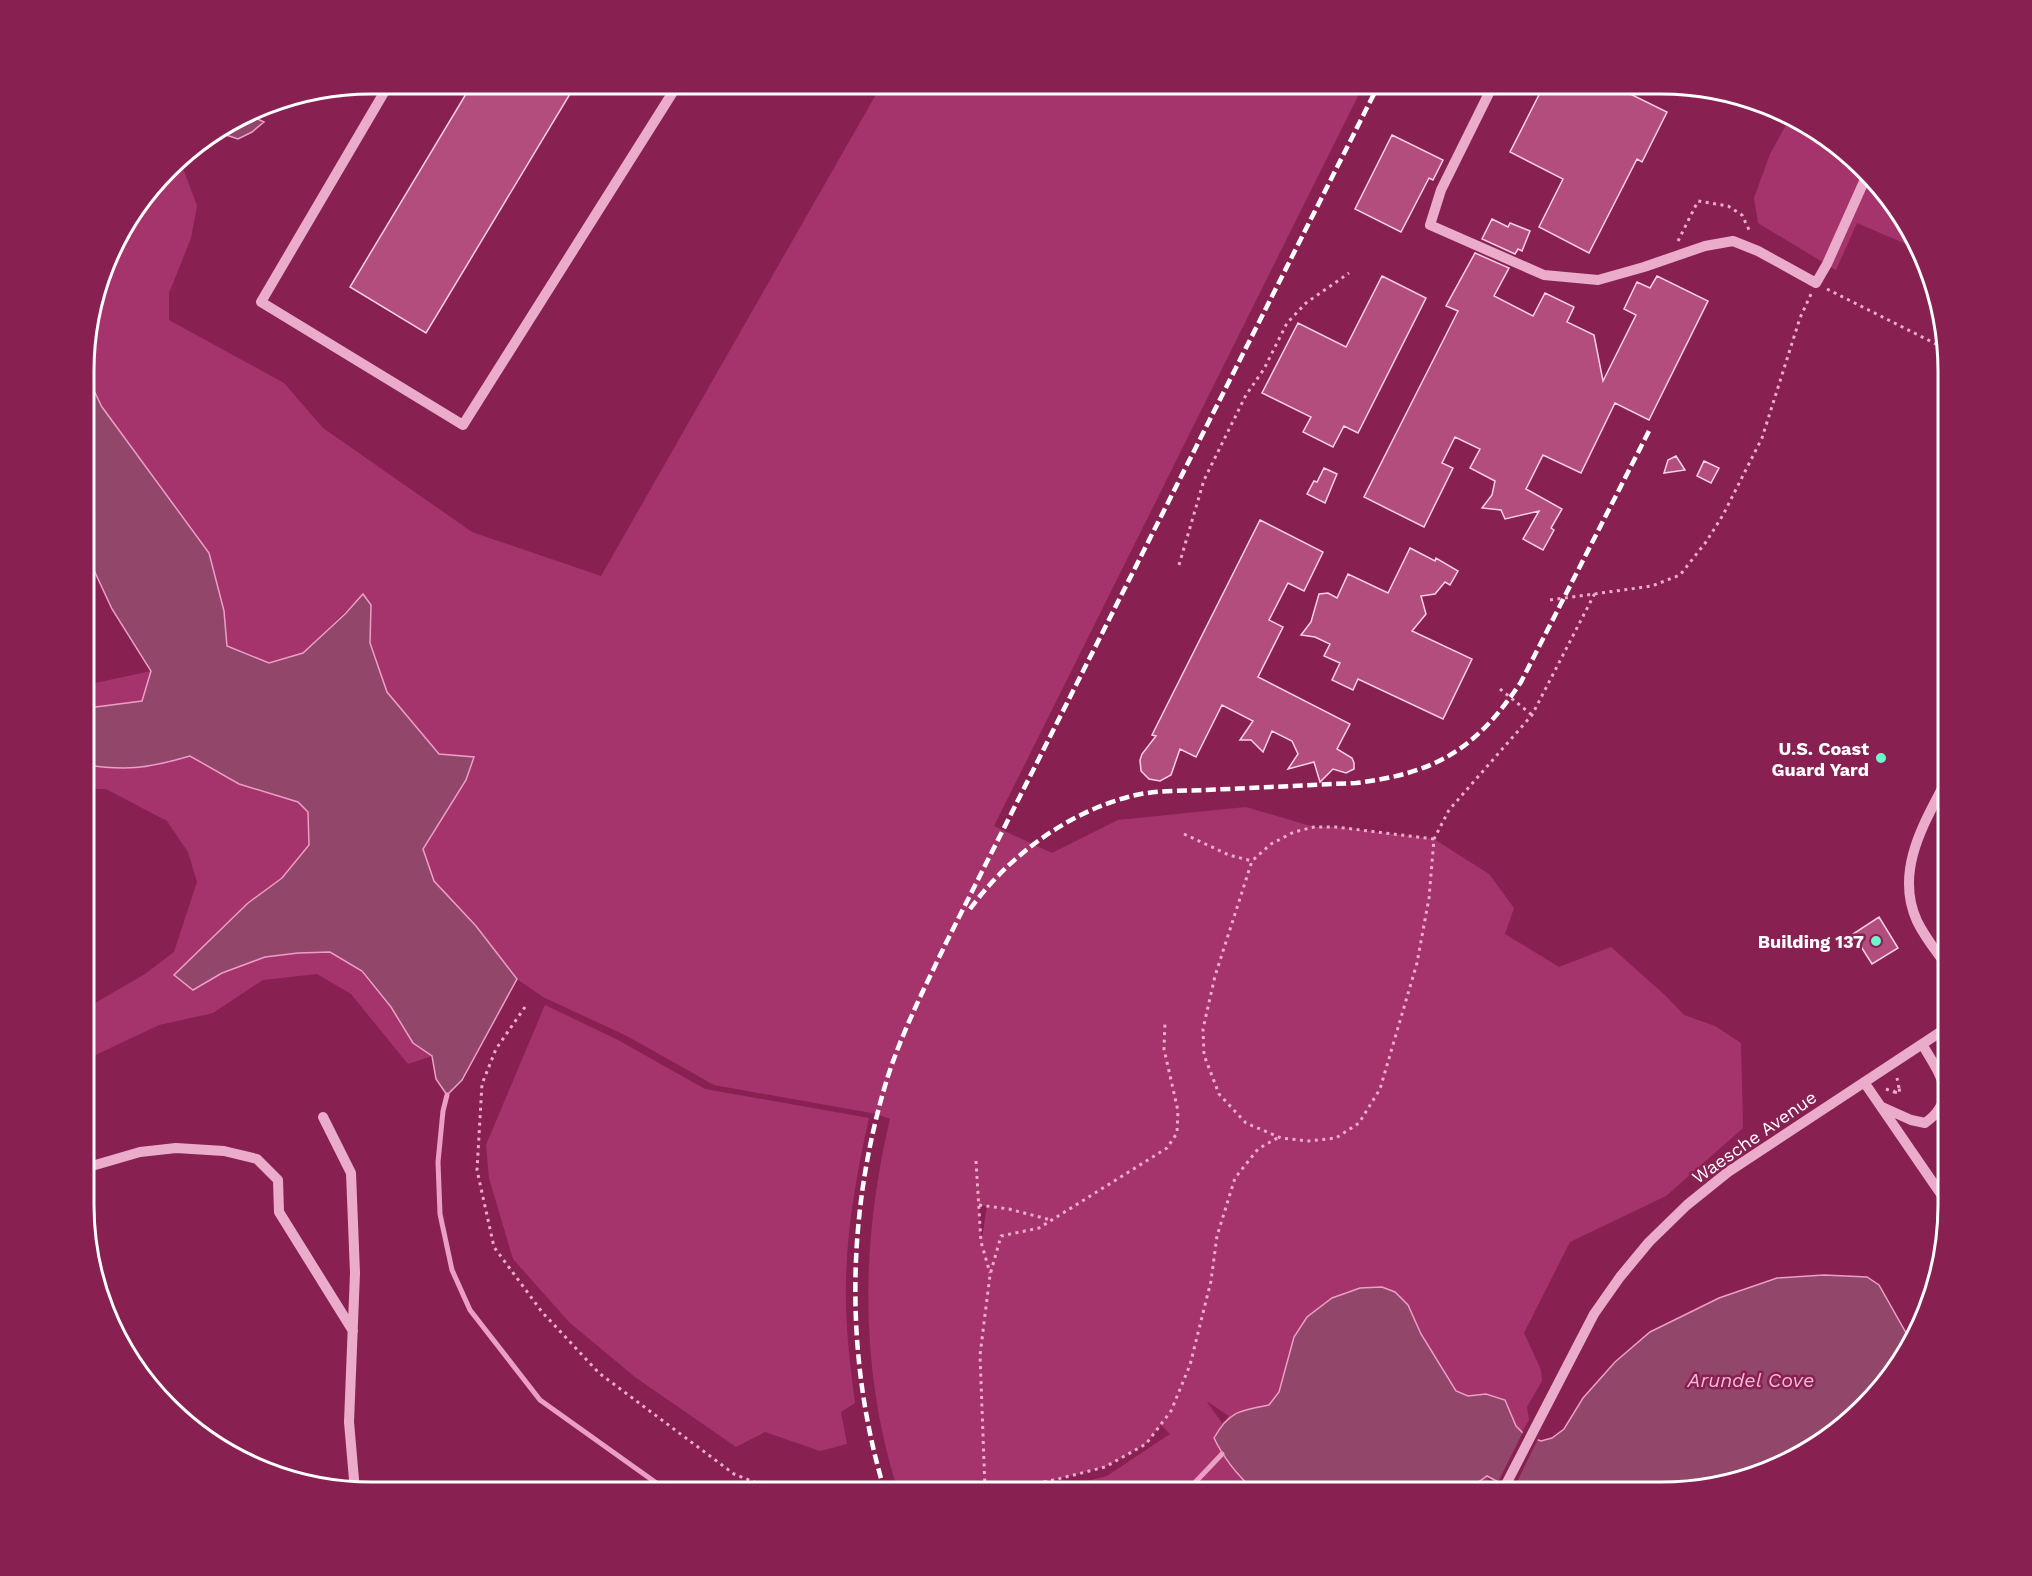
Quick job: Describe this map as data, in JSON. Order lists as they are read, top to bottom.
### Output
{
  "streets": {
    "street": ["Waesche Avenue"]
  },
  "water": ["Arundel Cove"],
  "places": ["U.S. Coast Guard Yard", "Building 137"]
}
